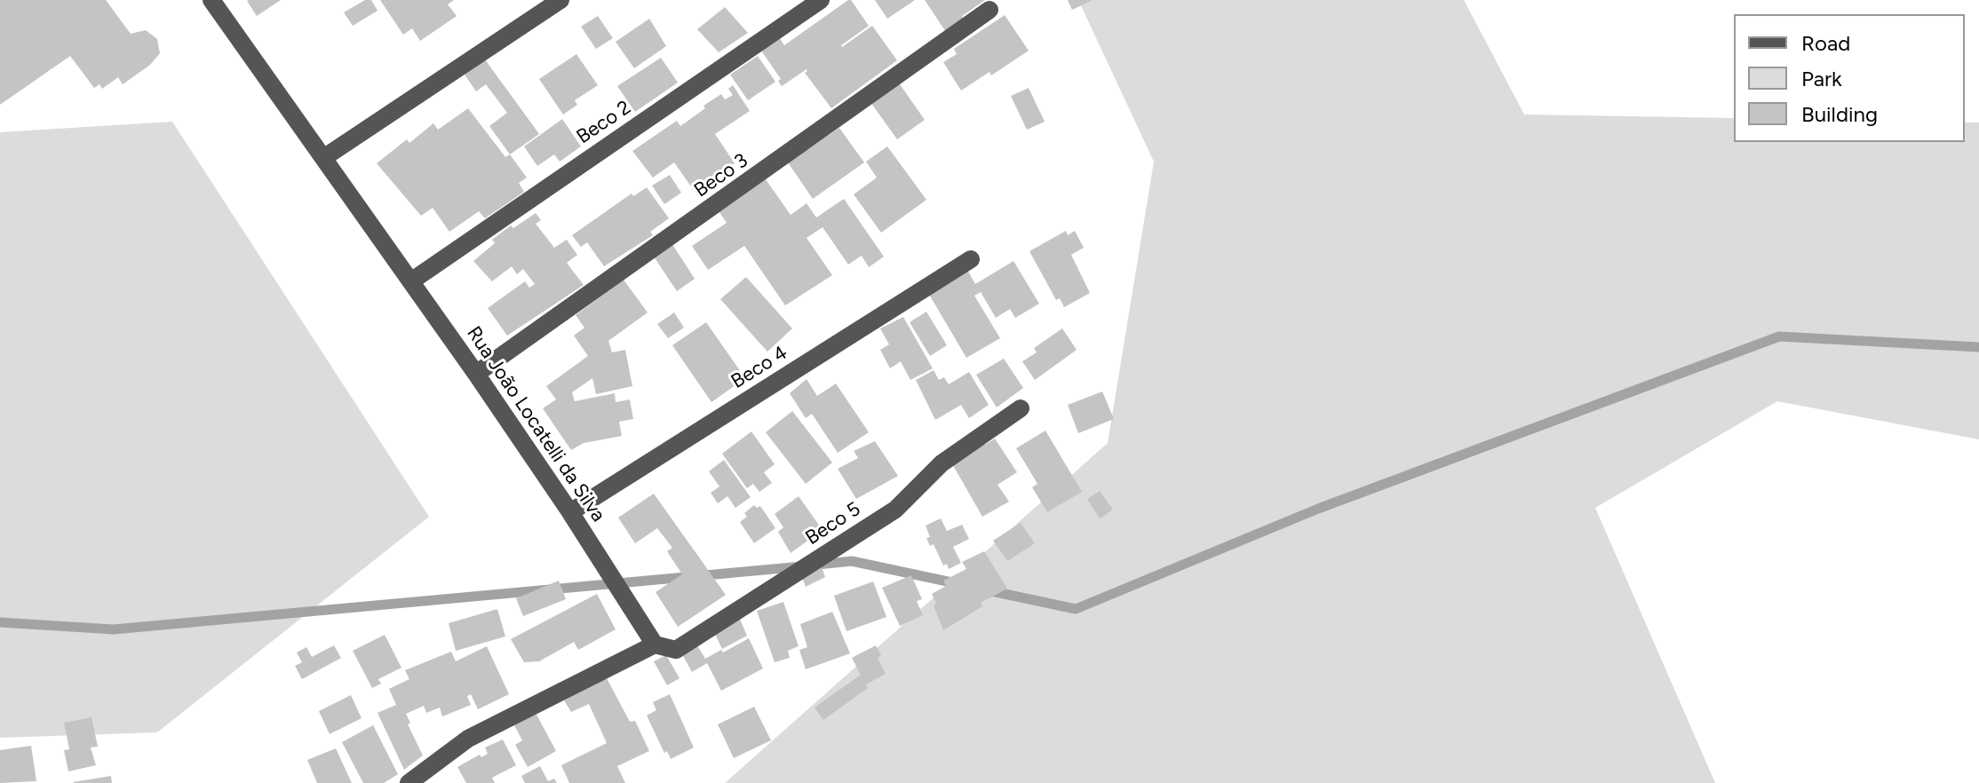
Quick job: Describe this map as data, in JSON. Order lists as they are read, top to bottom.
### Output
{
  "streets": {
    "street": [
      "Beco 2",
      "Beco 3",
      "Beco 4",
      "Rua João Locatelli da Silva",
      "Beco 5"
    ]
  },
  "crossings": [
    ["Beco 2", "Rua João Locatelli da Silva"],
    ["Beco 3", "Rua João Locatelli da Silva"],
    ["Beco 4", "Rua João Locatelli da Silva"],
    ["Rua João Locatelli da Silva", "Beco 5"]
  ],
  "legend": ["Road", "Park", "Building"]
}
